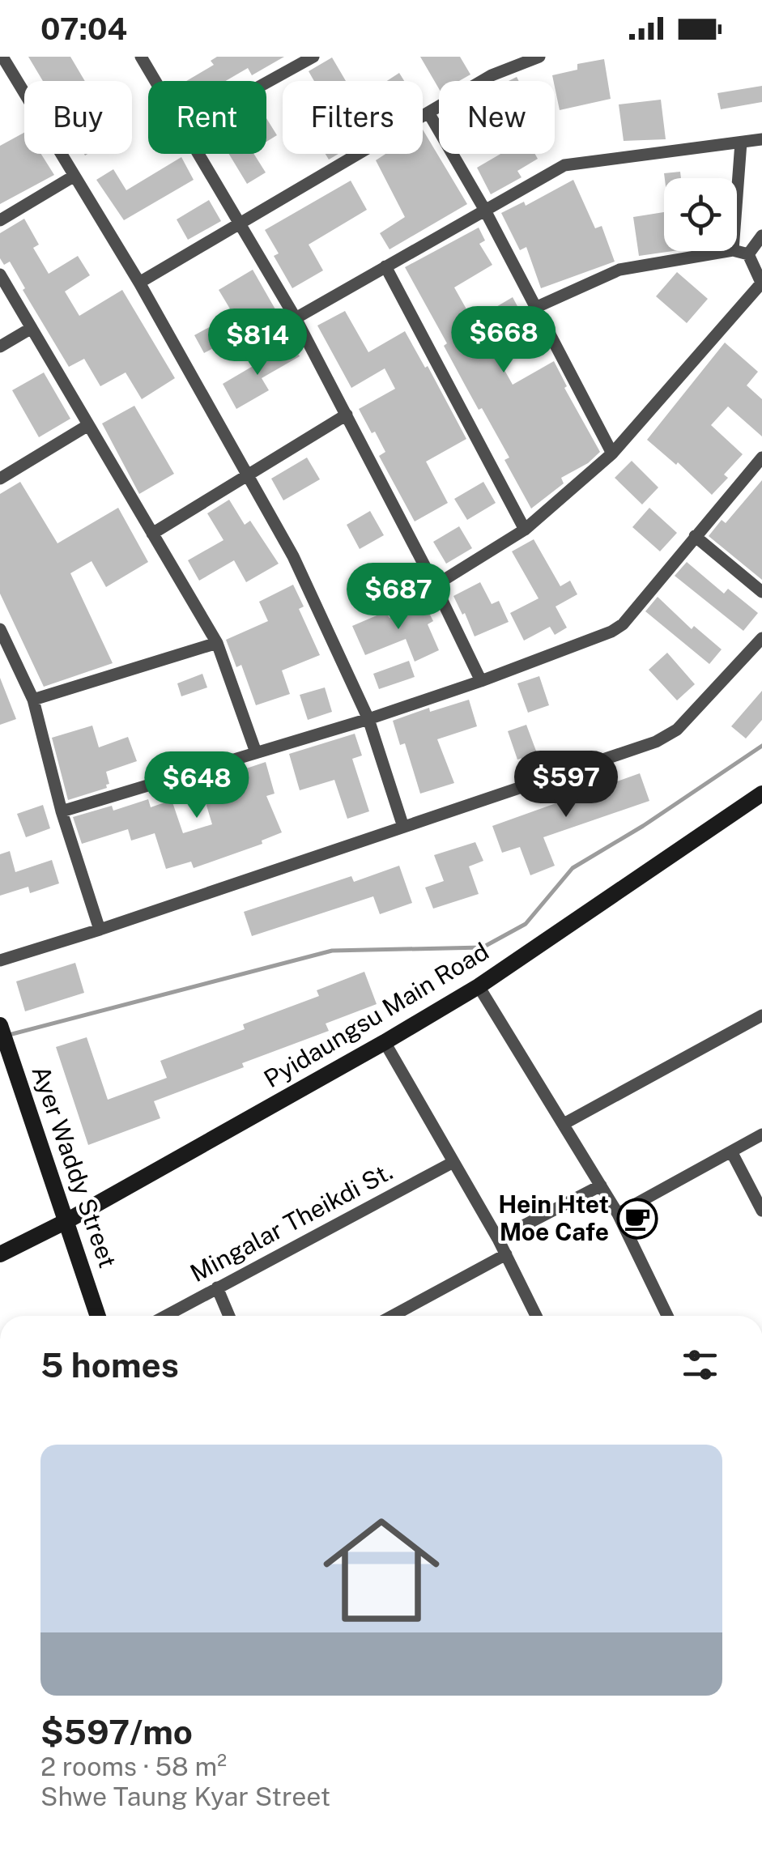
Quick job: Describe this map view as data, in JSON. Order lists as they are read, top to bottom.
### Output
{
  "streets": {
    "main road": ["Pyidaungsu Main Road", "Ayer Waddy Street"],
    "street": ["Mingalar Theikdi St."]
  },
  "crossings": [
    ["Pyidaungsu Main Road", "Ayer Waddy Street"]
  ],
  "places": {
    "cafe": ["Hein Htet Moe Cafe"]
  },
  "page": {
    "status": "07:04",
    "chip": [
      "Buy",
      "Rent",
      "Filters",
      "New"
    ],
    "price": [
      "$668",
      "$814",
      "$687",
      "$597",
      "$648"
    ],
    "heading": "5 homes",
    "list": [
      {
        "name": "$597/mo",
        "note": "2 rooms · 58 m² · Shwe Taung Kyar Street"
      }
    ]
  }
}
